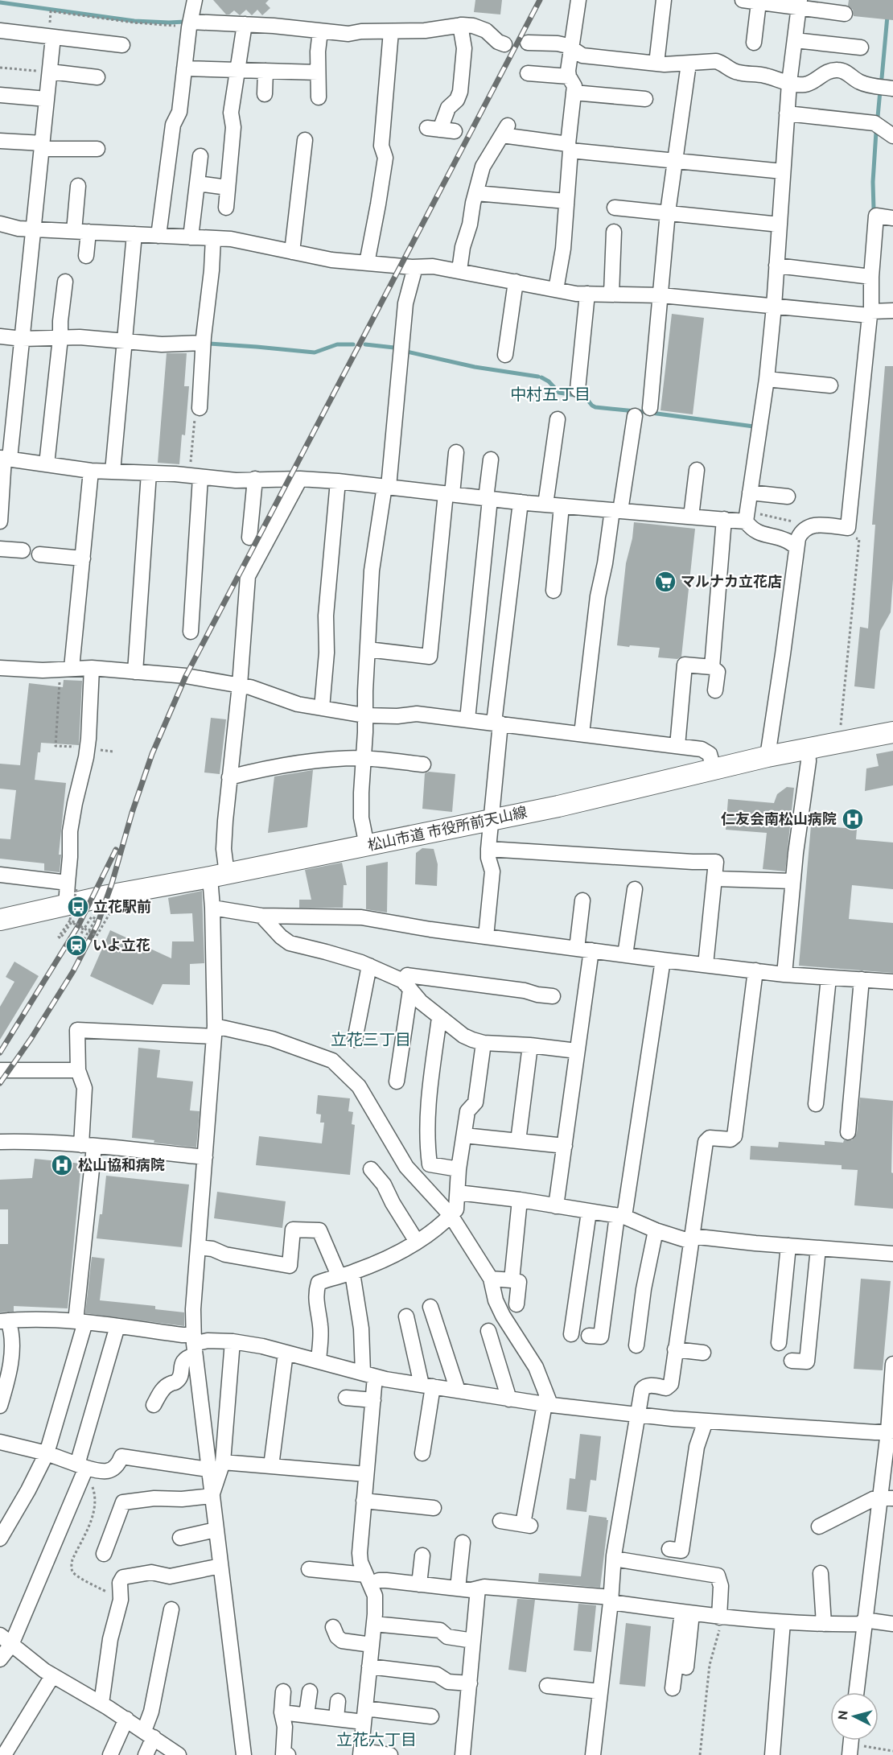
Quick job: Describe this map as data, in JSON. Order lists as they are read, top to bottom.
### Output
{
  "streets": {
    "street": ["松山市道 市役所前天山線"]
  },
  "districts": ["中村五丁目", "立花三丁目", "立花六丁目"],
  "places": {
    "supermarket": ["マルナカ立花店"],
    "hospital": ["仁友会南松山病院", "松山協和病院"],
    "bus stop": ["立花駅前"],
    "station": ["いよ立花"]
  },
  "north": "left"
}
